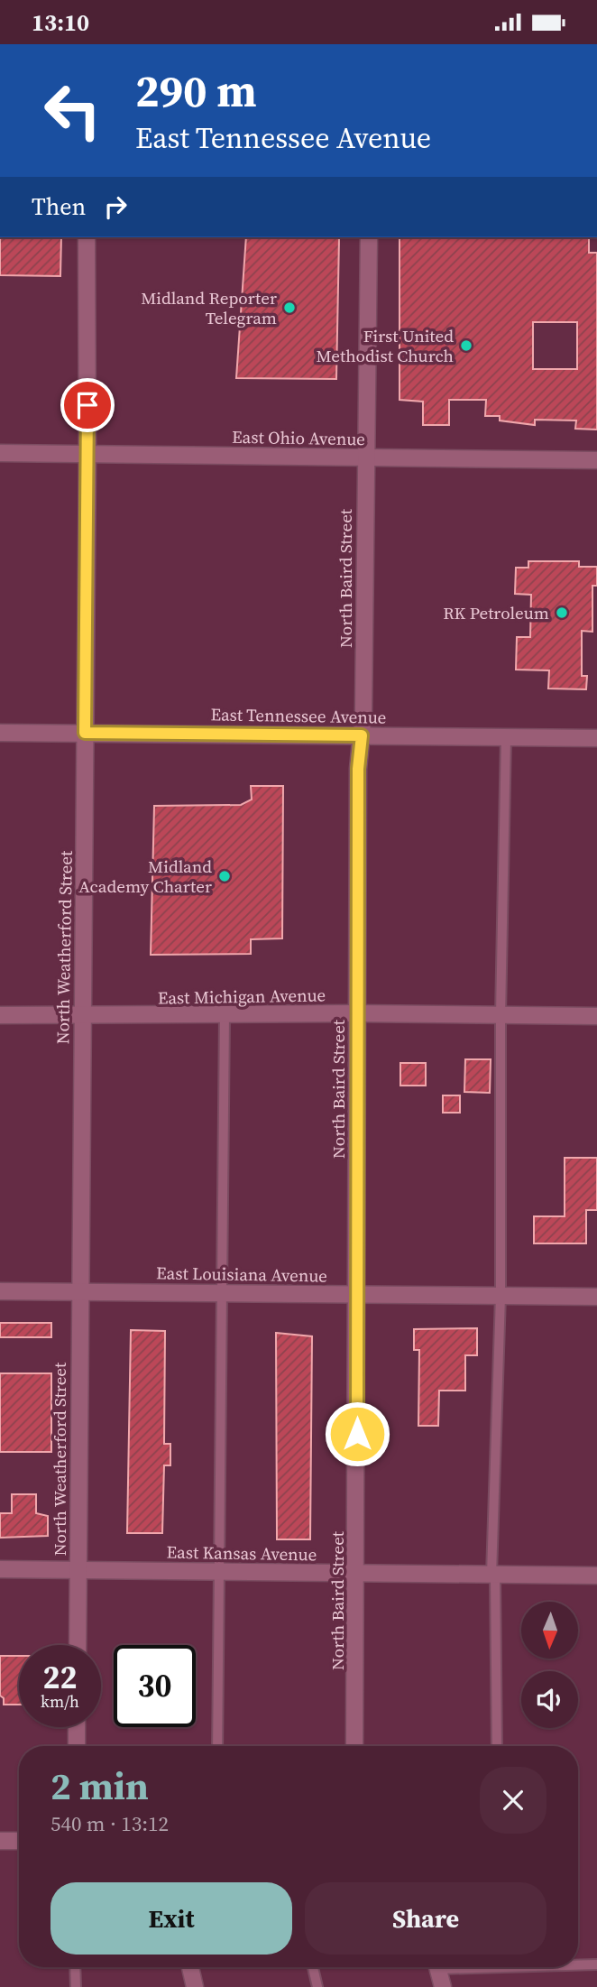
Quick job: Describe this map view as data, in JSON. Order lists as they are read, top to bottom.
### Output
{
  "streets": {
    "street": [
      "East Ohio Avenue",
      "North Baird Street",
      "East Tennessee Avenue",
      "North Weatherford Street",
      "East Michigan Avenue",
      "East Louisiana Avenue",
      "East Kansas Avenue"
    ]
  },
  "crossings": [
    ["East Ohio Avenue", "North Baird Street"],
    ["East Ohio Avenue", "North Weatherford Street"],
    ["North Baird Street", "East Tennessee Avenue"],
    ["North Baird Street", "East Michigan Avenue"],
    ["North Baird Street", "East Louisiana Avenue"],
    ["North Baird Street", "East Kansas Avenue"],
    ["East Tennessee Avenue", "North Weatherford Street"],
    ["North Weatherford Street", "East Michigan Avenue"],
    ["North Weatherford Street", "East Louisiana Avenue"],
    ["North Weatherford Street", "East Kansas Avenue"]
  ],
  "places": [
    "Midland Reporter Telegram",
    "First United Methodist Church",
    "RK Petroleum",
    "Midland Academy Charter"
  ],
  "north": "bottom",
  "page": {
    "status": "13:10",
    "turn": ["290 m", "East Tennessee Avenue"],
    "then": "Then",
    "speed": "22 km/h",
    "limit": "30",
    "heading": ["2 min", "540 m · 13:12"],
    "buttons": ["Exit", "Share"]
  }
}
